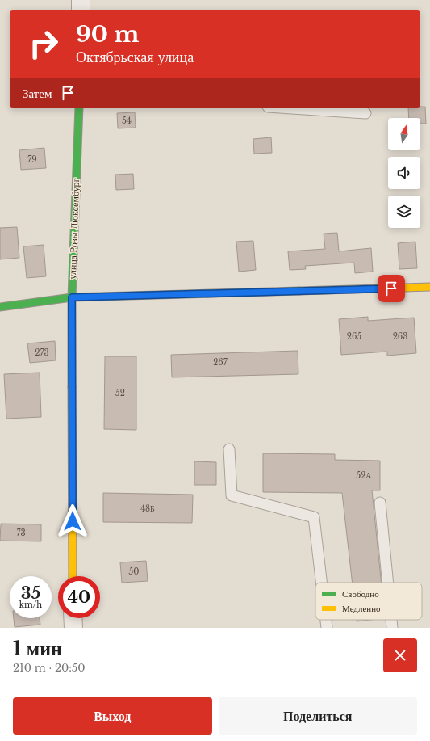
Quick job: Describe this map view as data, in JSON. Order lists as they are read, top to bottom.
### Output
{
  "streets": {
    "street": ["улица Розы Люксембург"]
  },
  "house_numbers": [
    "54",
    "79",
    "265",
    "263",
    "273",
    "267",
    "52",
    "52А",
    "48Б",
    "73",
    "50"
  ],
  "legend": ["Свободно", "Медленно"],
  "north": "top",
  "page": {
    "turn": ["90 m", "Октябрьская улица"],
    "then": "Затем",
    "speed": "35 km/h",
    "limit": "40",
    "heading": ["1 мин", "210 m · 20:50"],
    "buttons": ["Выход", "Поделиться"]
  }
}
